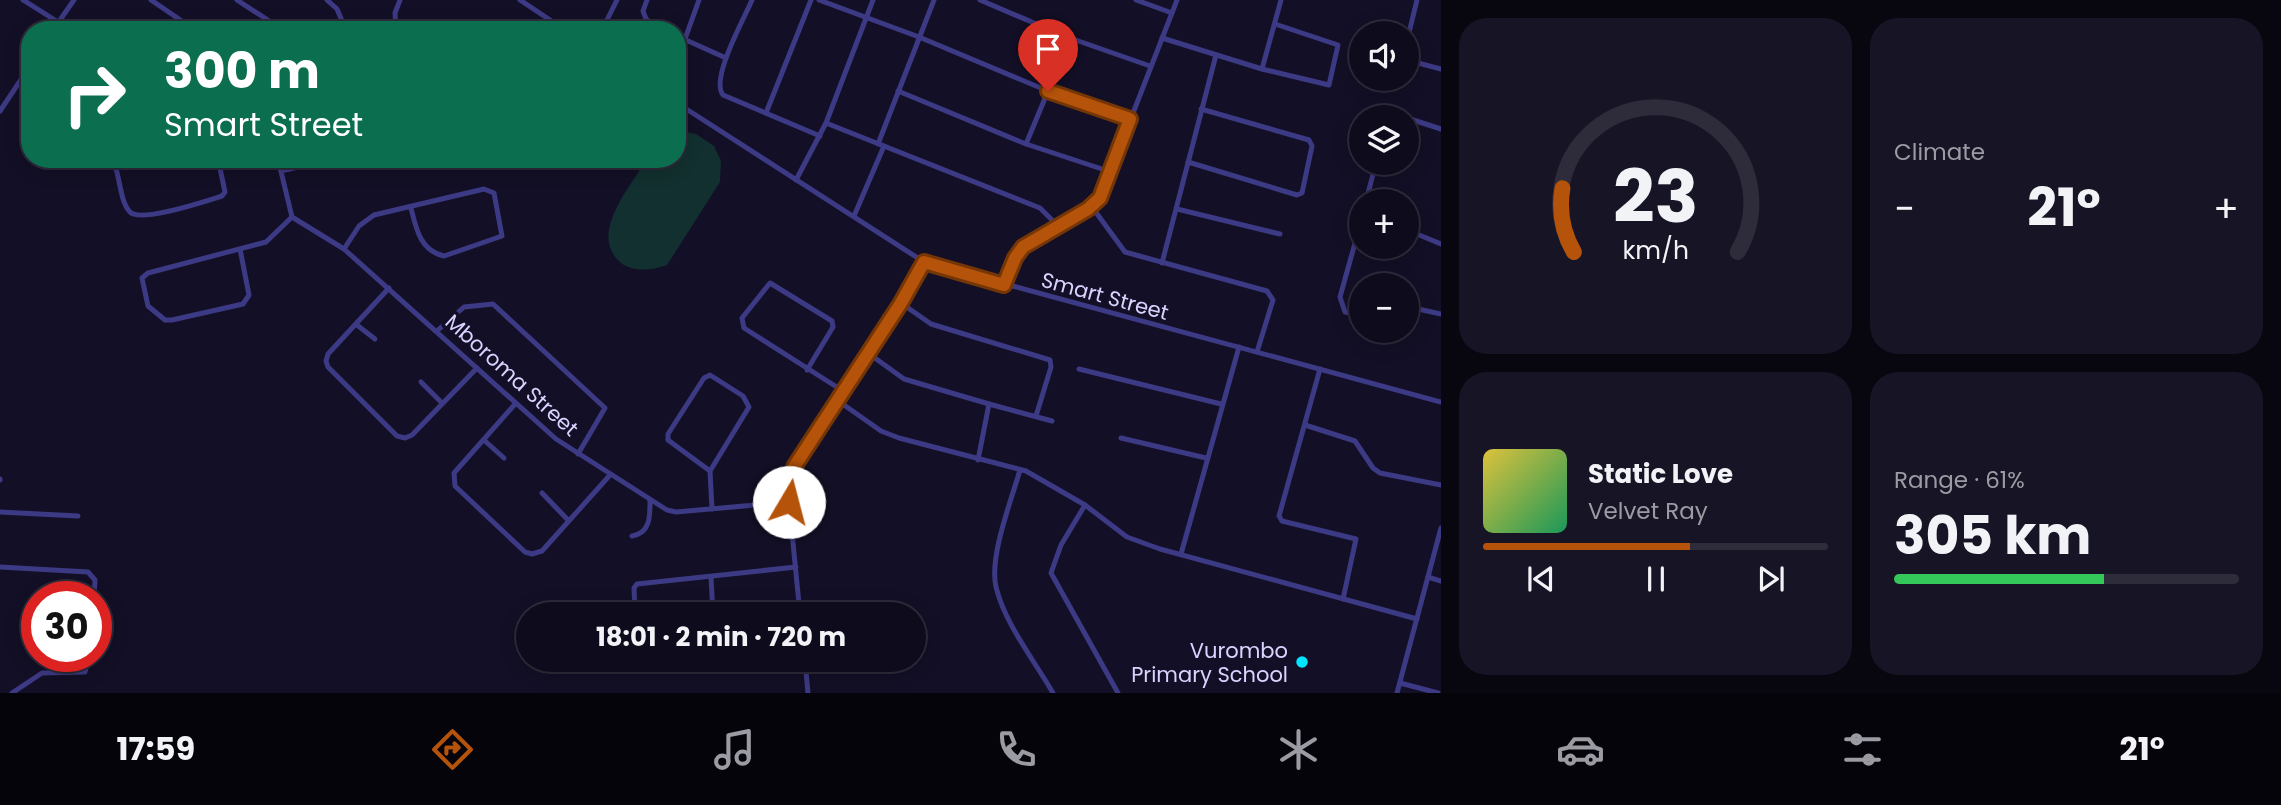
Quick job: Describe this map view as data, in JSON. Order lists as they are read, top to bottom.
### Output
{
  "streets": {
    "street": ["Smart Street", "Mboroma Street"]
  },
  "places": ["Vurombo Primary School"],
  "page": {
    "tile": [
      "Climate",
      ["Range · 61%", "305 km"]
    ],
    "map_buttons": ["+", "−"],
    "turn": ["300 m", "Smart Street"],
    "heat": ["−", "21°", "+"],
    "song": ["Static Love", "Velvet Ray"],
    "limit": "30",
    "trip": "18:01 · 2 min · 720 m",
    "tabs": ["17:59", "21°"],
    "gauge": ["23", "km/h"]
  }
}
